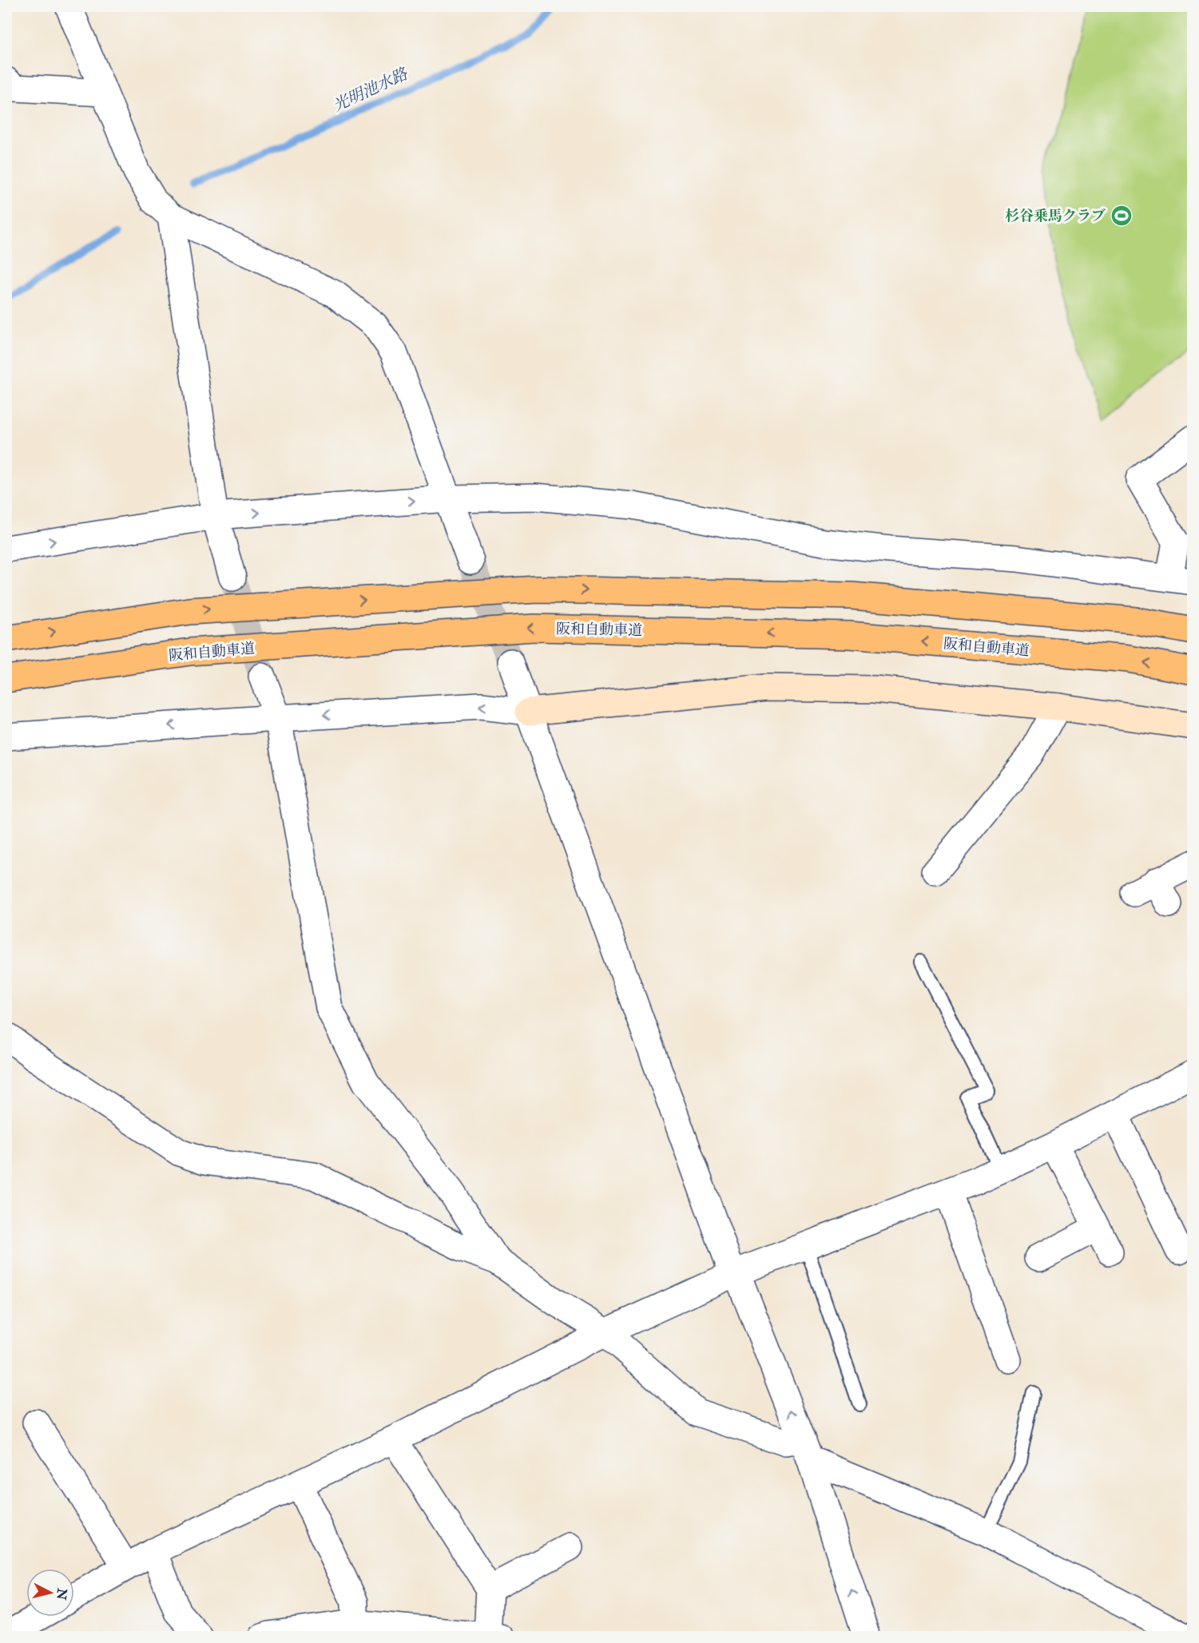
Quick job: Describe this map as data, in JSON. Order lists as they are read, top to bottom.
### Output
{
  "streets": {
    "highway": ["阪和自動車道"]
  },
  "water": ["光明池水路"],
  "places": {
    "sports": ["杉谷乗馬クラブ"]
  },
  "north": "right"
}
